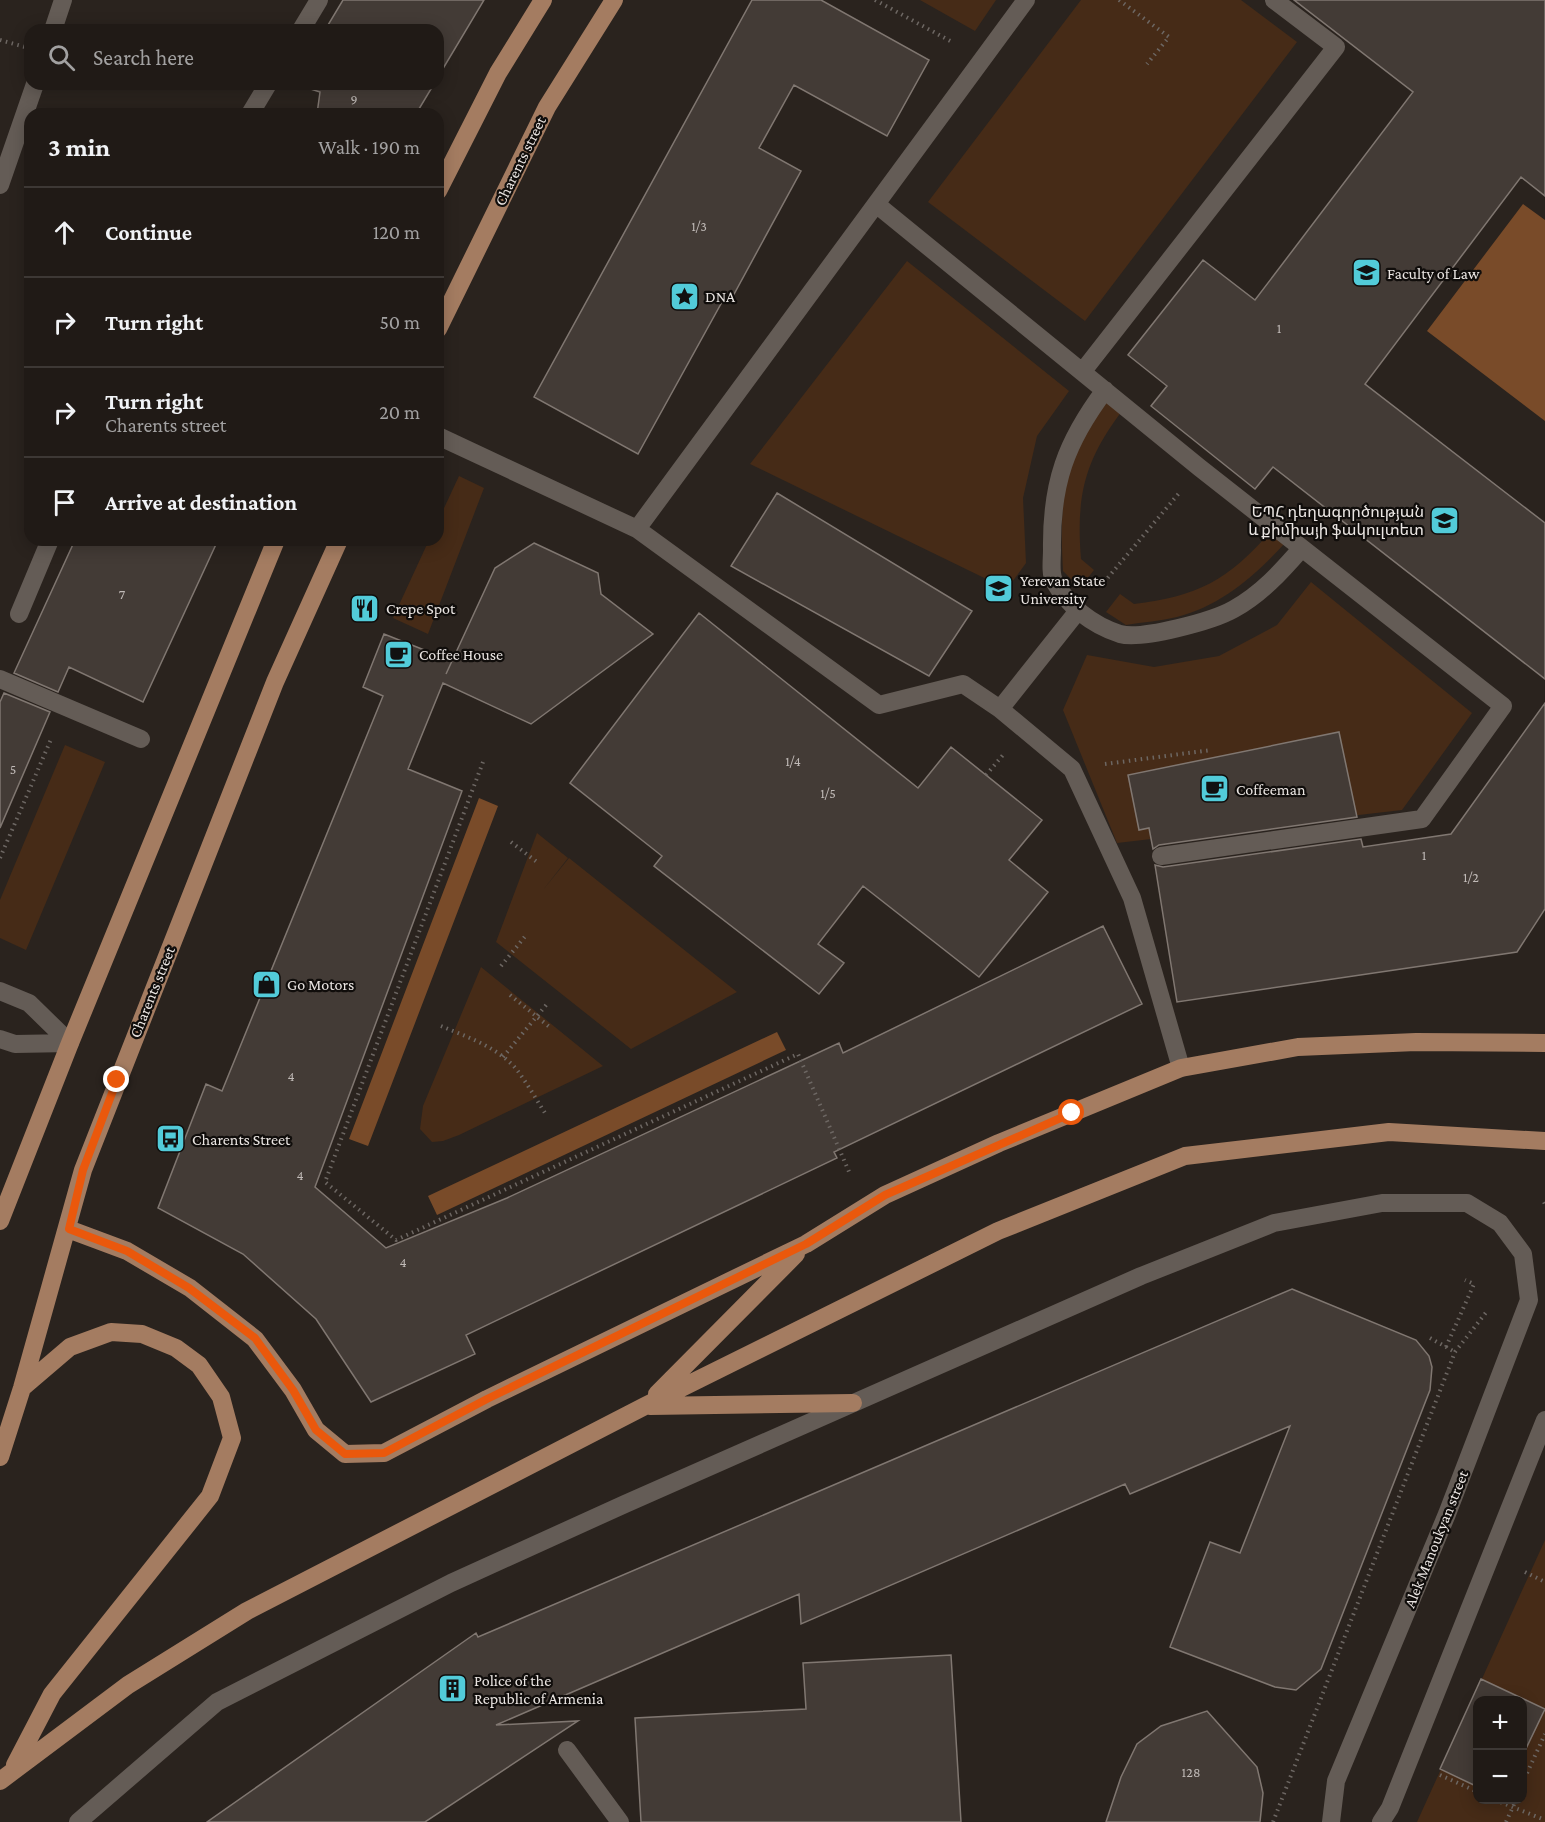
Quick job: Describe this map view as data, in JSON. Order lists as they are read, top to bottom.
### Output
{
  "streets": {
    "main road": ["Charents street"],
    "street": ["Alek Manoukyan street"]
  },
  "places": {
    "school or university": ["Faculty of Law", "ԵՊՀ դեղագործության և քիմիայի ֆակուլտետ", "Yerevan State University"],
    "place": ["DNA"],
    "restaurant": ["Crepe Spot"],
    "cafe": ["Coffee House", "Coffeeman"],
    "shop": ["Go Motors"],
    "bus stop": ["Charents Street"],
    "building": ["Police of the Republic of Armenia"]
  },
  "house_numbers": [
    "9",
    "1/3",
    "1",
    "7",
    "1/4",
    "5",
    "1/5",
    "1",
    "1/2",
    "4",
    "4",
    "4",
    "128"
  ],
  "page": {
    "search": "Search here",
    "heading": ["3 min", "Walk · 190 m"],
    "list": [
      ["Continue", "120 m"],
      ["Turn right", "50 m"],
      ["Turn right", "Charents street", "20 m"],
      "Arrive at destination"
    ],
    "map_buttons": ["+", "−"]
  }
}
